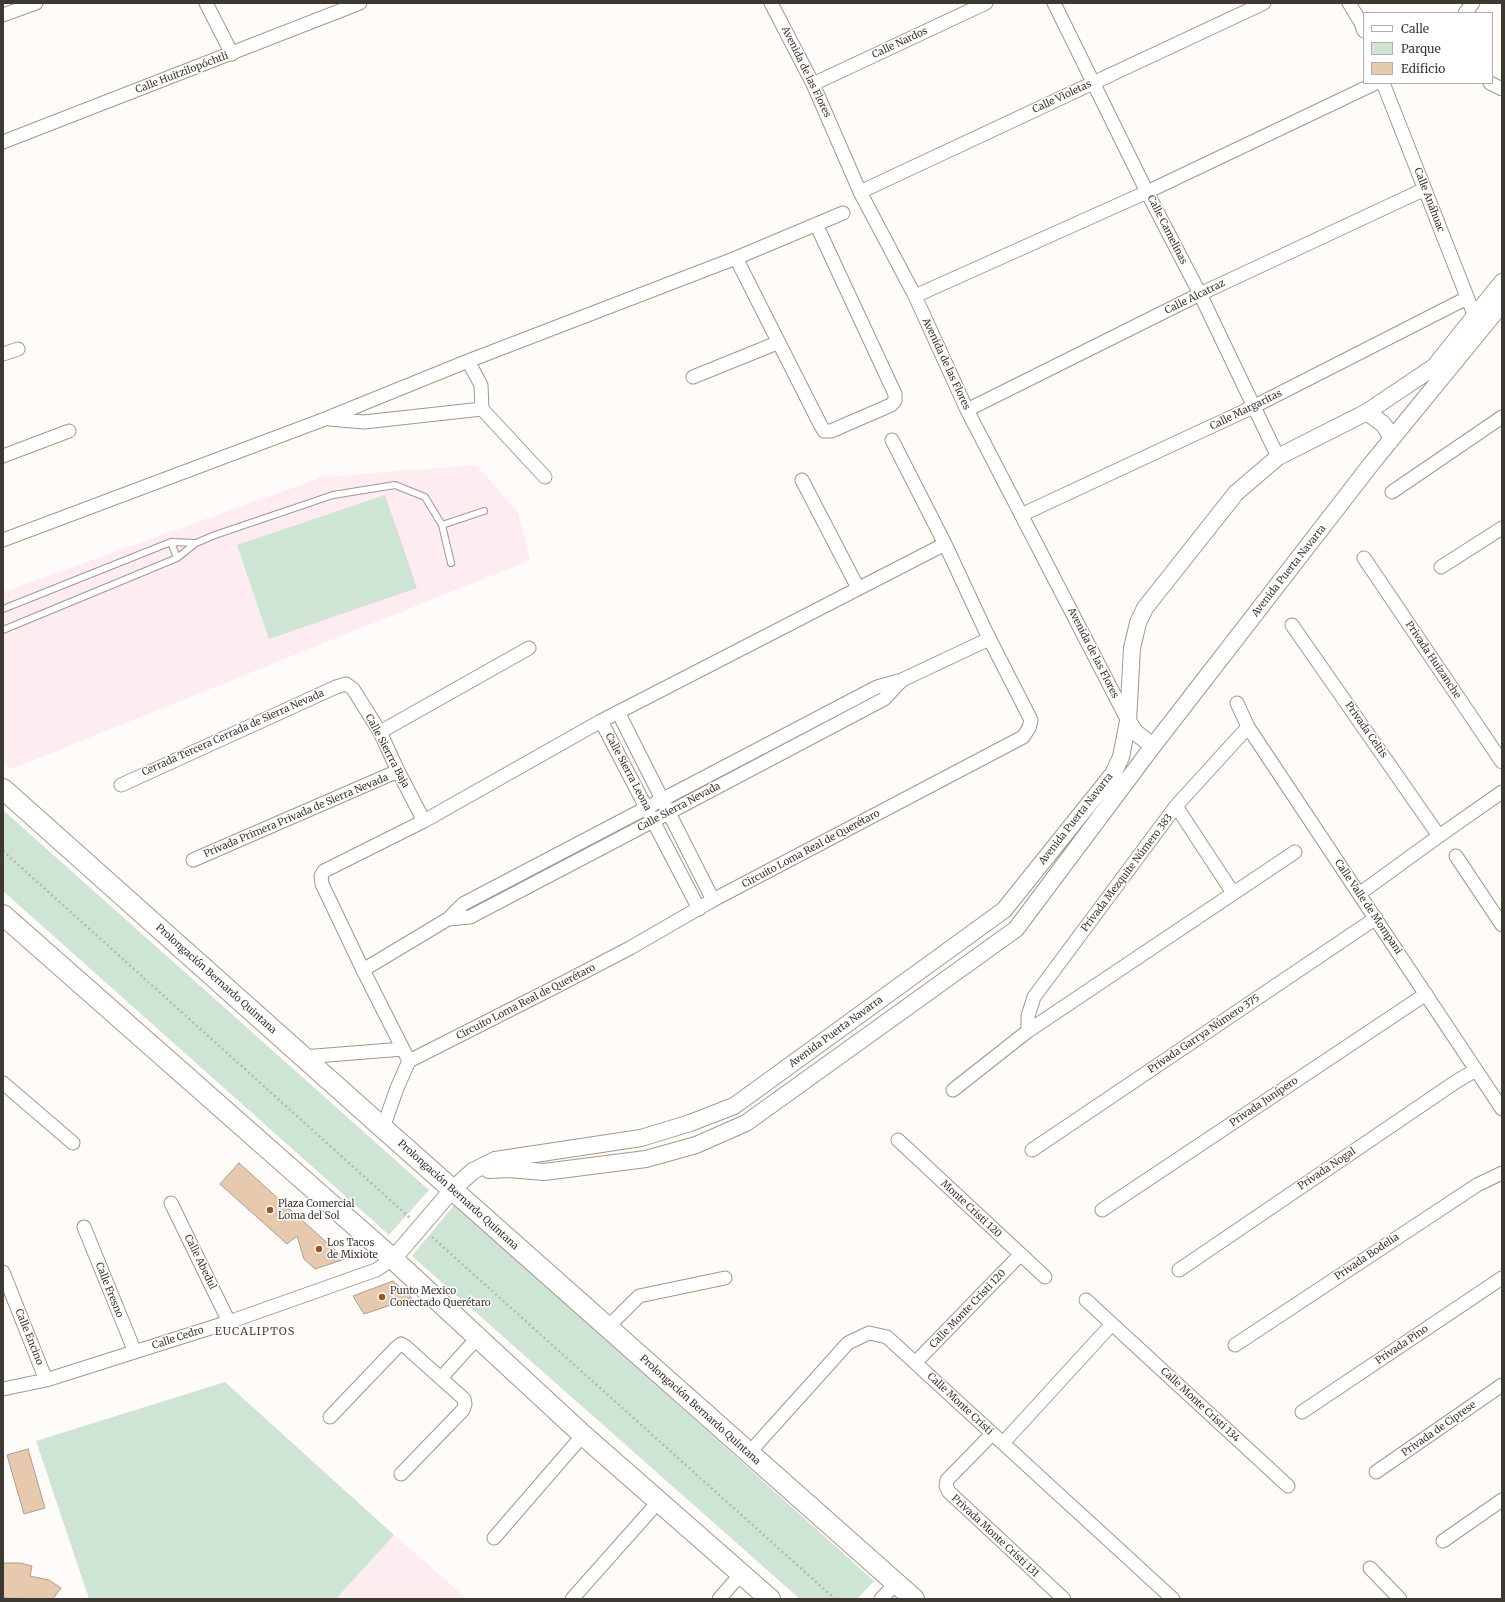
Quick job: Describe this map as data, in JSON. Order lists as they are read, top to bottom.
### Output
{
  "streets": {
    "main road": ["Prolongación Bernardo Quintana"],
    "street": [
      "Calle Nardos",
      "Avenida de las Flores",
      "Calle Huitzilopóchtli",
      "Calle Violetas",
      "Calle Anáhuac",
      "Calle Camelinas",
      "Calle Alcatraz",
      "Calle Margaritas",
      "Avenida Puerta Navarra",
      "Privada Huizanche",
      "Privada Celtis",
      "Cerrada Tercera Cerrada de Sierra Nevada",
      "Calle Sierrra Baja",
      "Calle Sierra Leona",
      "Calle Sierra Nevada",
      "Privada Primera Privada de Sierra Nevada",
      "Circuito Loma Real de Querétaro",
      "Privada Mezquite Número 383",
      "Calle Valle de Mompani",
      "Privada Garrya Número 375",
      "Privada Junípero",
      "Privada Nogal",
      "Monte Cristi 120",
      "Privada Bodelia",
      "Calle Abedul",
      "Calle Fresno",
      "Calle Monte Cristi 120",
      "Calle Encino",
      "Calle Cedro",
      "Privada Pino",
      "Calle Monte Cristi",
      "Calle Monte Cristi 134",
      "Privada de Ciprese",
      "Privada Monte Cristi 131"
    ]
  },
  "crossings": [
    ["Calle Nardos", "Avenida de las Flores"],
    ["Avenida de las Flores", "Calle Violetas"],
    ["Avenida de las Flores", "Calle Alcatraz"],
    ["Avenida de las Flores", "Calle Margaritas"],
    ["Avenida de las Flores", "Avenida Puerta Navarra"],
    ["Calle Violetas", "Calle Camelinas"],
    ["Calle Anáhuac", "Calle Alcatraz"],
    ["Calle Anáhuac", "Calle Margaritas"],
    ["Calle Anáhuac", "Avenida Puerta Navarra"],
    ["Calle Camelinas", "Calle Alcatraz"],
    ["Calle Camelinas", "Calle Margaritas"],
    ["Calle Camelinas", "Avenida Puerta Navarra"],
    ["Avenida Puerta Navarra", "Prolongación Bernardo Quintana"],
    ["Avenida Puerta Navarra", "Calle Cedro"],
    ["Cerrada Tercera Cerrada de Sierra Nevada", "Calle Sierrra Baja"],
    ["Calle Sierrra Baja", "Privada Primera Privada de Sierra Nevada"],
    ["Calle Sierra Leona", "Calle Sierra Nevada"],
    ["Calle Sierra Leona", "Circuito Loma Real de Querétaro"],
    ["Calle Sierra Nevada", "Circuito Loma Real de Querétaro"],
    ["Circuito Loma Real de Querétaro", "Prolongación Bernardo Quintana"],
    ["Privada Mezquite Número 383", "Calle Valle de Mompani"],
    ["Calle Valle de Mompani", "Privada Garrya Número 375"],
    ["Calle Valle de Mompani", "Privada Junípero"],
    ["Calle Valle de Mompani", "Privada Nogal"],
    ["Prolongación Bernardo Quintana", "Calle Monte Cristi"],
    ["Monte Cristi 120", "Calle Monte Cristi 120"],
    ["Calle Abedul", "Calle Cedro"],
    ["Calle Fresno", "Calle Cedro"],
    ["Calle Monte Cristi 120", "Calle Monte Cristi"],
    ["Calle Encino", "Calle Cedro"],
    ["Calle Monte Cristi", "Privada Monte Cristi 131"]
  ],
  "districts": ["EUCALIPTOS"],
  "places": ["Plaza Comercial Loma del Sol", "Los Tacos de Mixiote", "Punto Mexico Conectado Querétaro"],
  "legend": ["Calle", "Parque", "Edificio"]
}
